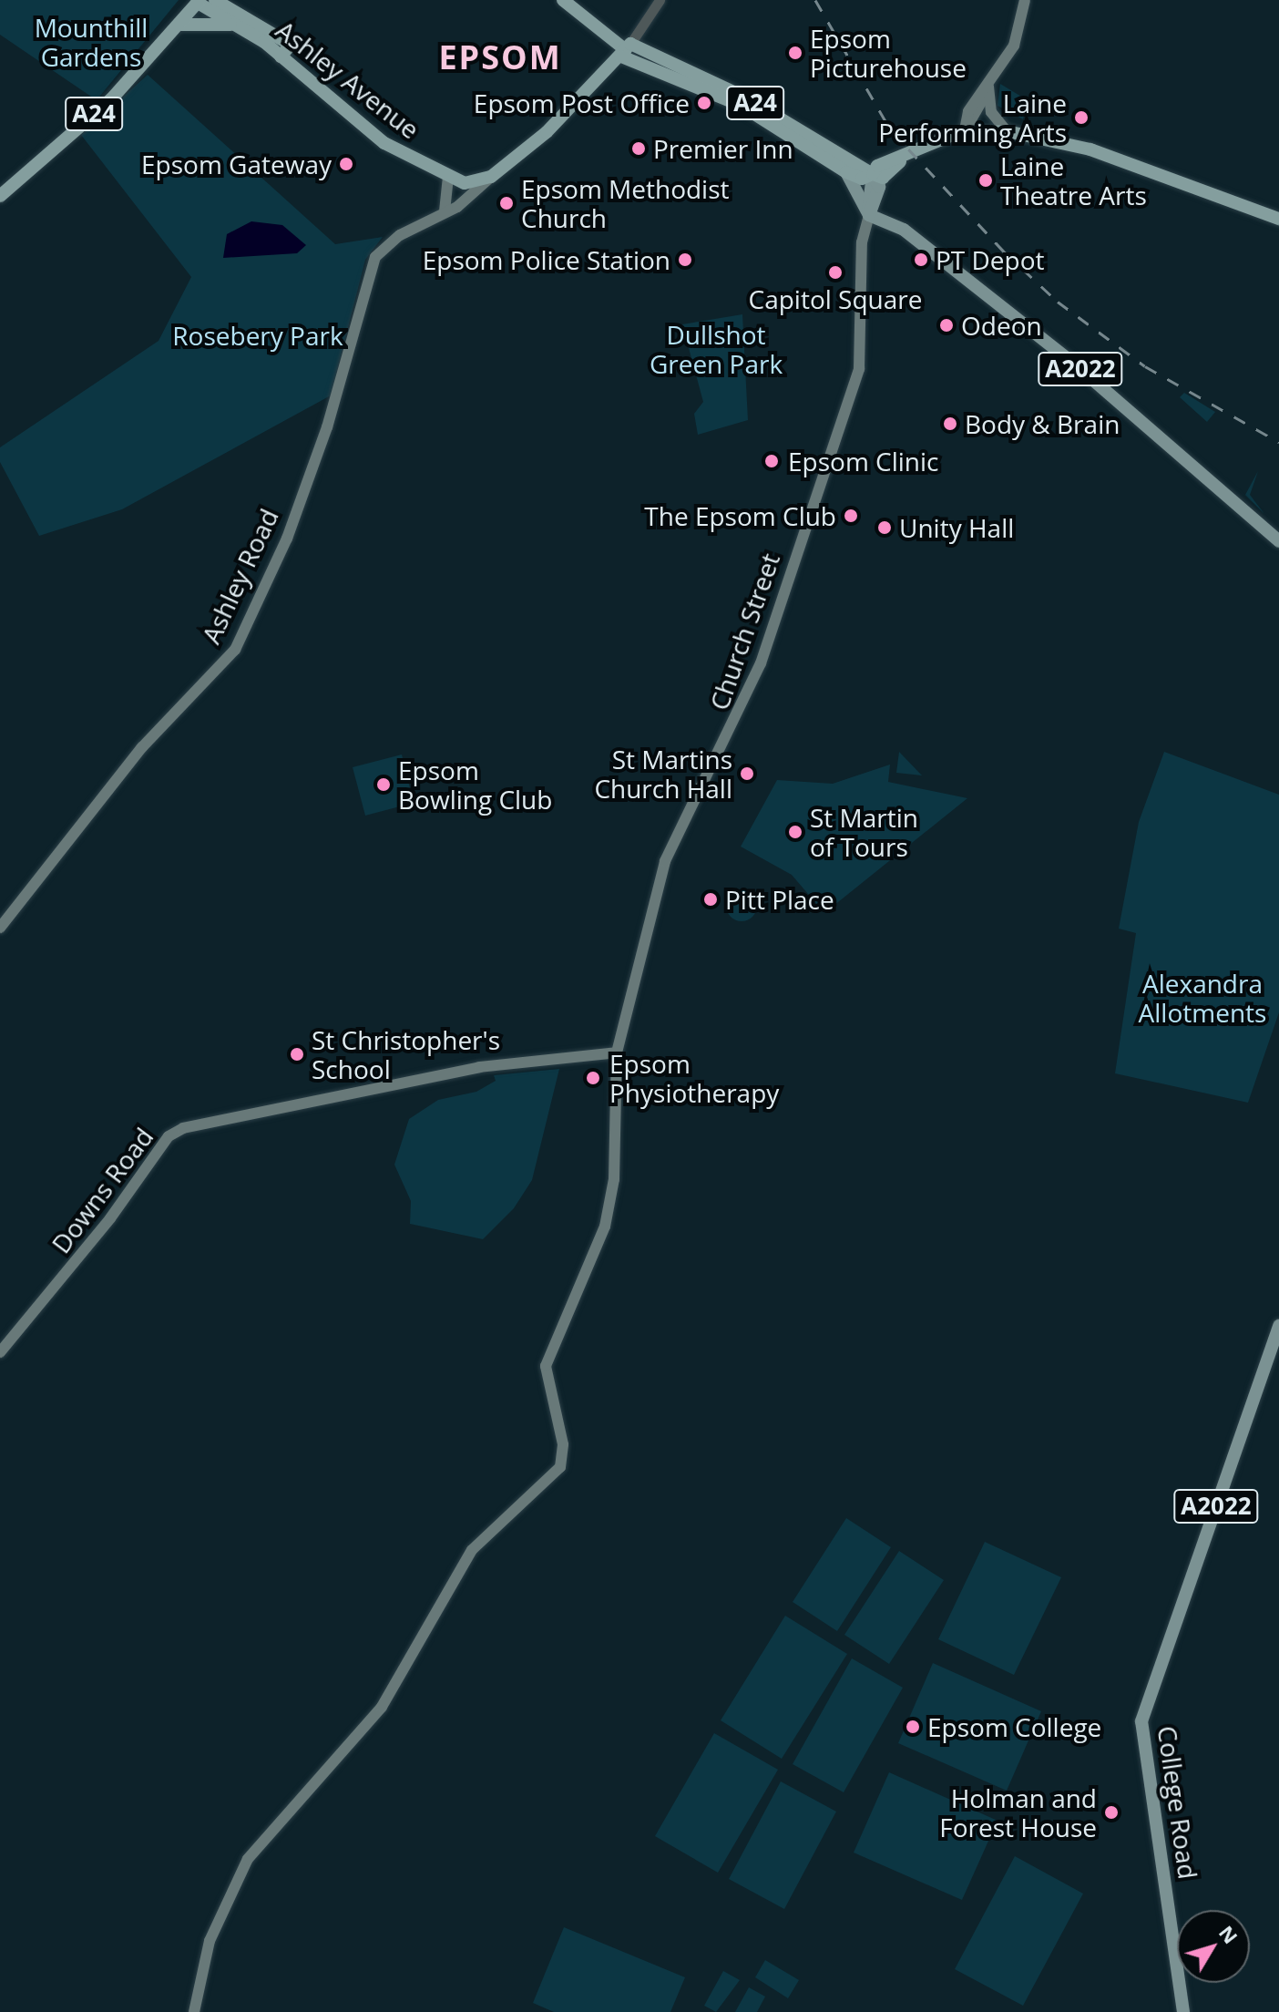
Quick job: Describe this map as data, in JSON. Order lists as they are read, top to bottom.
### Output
{
  "streets": {
    "highway": ["Ashley Avenue", "A24", "Ashley Road"],
    "main road": [
      "A2022",
      "Church Street",
      "Downs Road",
      "College Road"
    ]
  },
  "crossings": [
    ["Ashley Avenue", "A24"],
    ["Ashley Avenue", "Ashley Road"],
    ["A24", "Ashley Road"],
    ["A2022", "Church Street"],
    ["Church Street", "Downs Road"]
  ],
  "districts": ["EPSOM"],
  "parks": [
    "Mounthill Gardens",
    "Dullshot Green Park",
    "Rosebery Park",
    "Alexandra Allotments"
  ],
  "places": [
    "Epsom Picturehouse",
    "Epsom Post Office",
    "Laine Performing Arts",
    "Premier Inn",
    "Epsom Gateway",
    "Laine Theatre Arts",
    "Epsom Methodist Church",
    "Epsom Police Station",
    "PT Depot",
    "Capitol Square",
    "Odeon",
    "Body & Brain",
    "Epsom Clinic",
    "The Epsom Club",
    "Unity Hall",
    "St Martins Church Hall",
    "Epsom Bowling Club",
    "St Martin of Tours",
    "Pitt Place",
    "St Christopher's School",
    "Epsom Physiotherapy",
    "Epsom College",
    "Holman and Forest House"
  ],
  "north": "top right"
}
